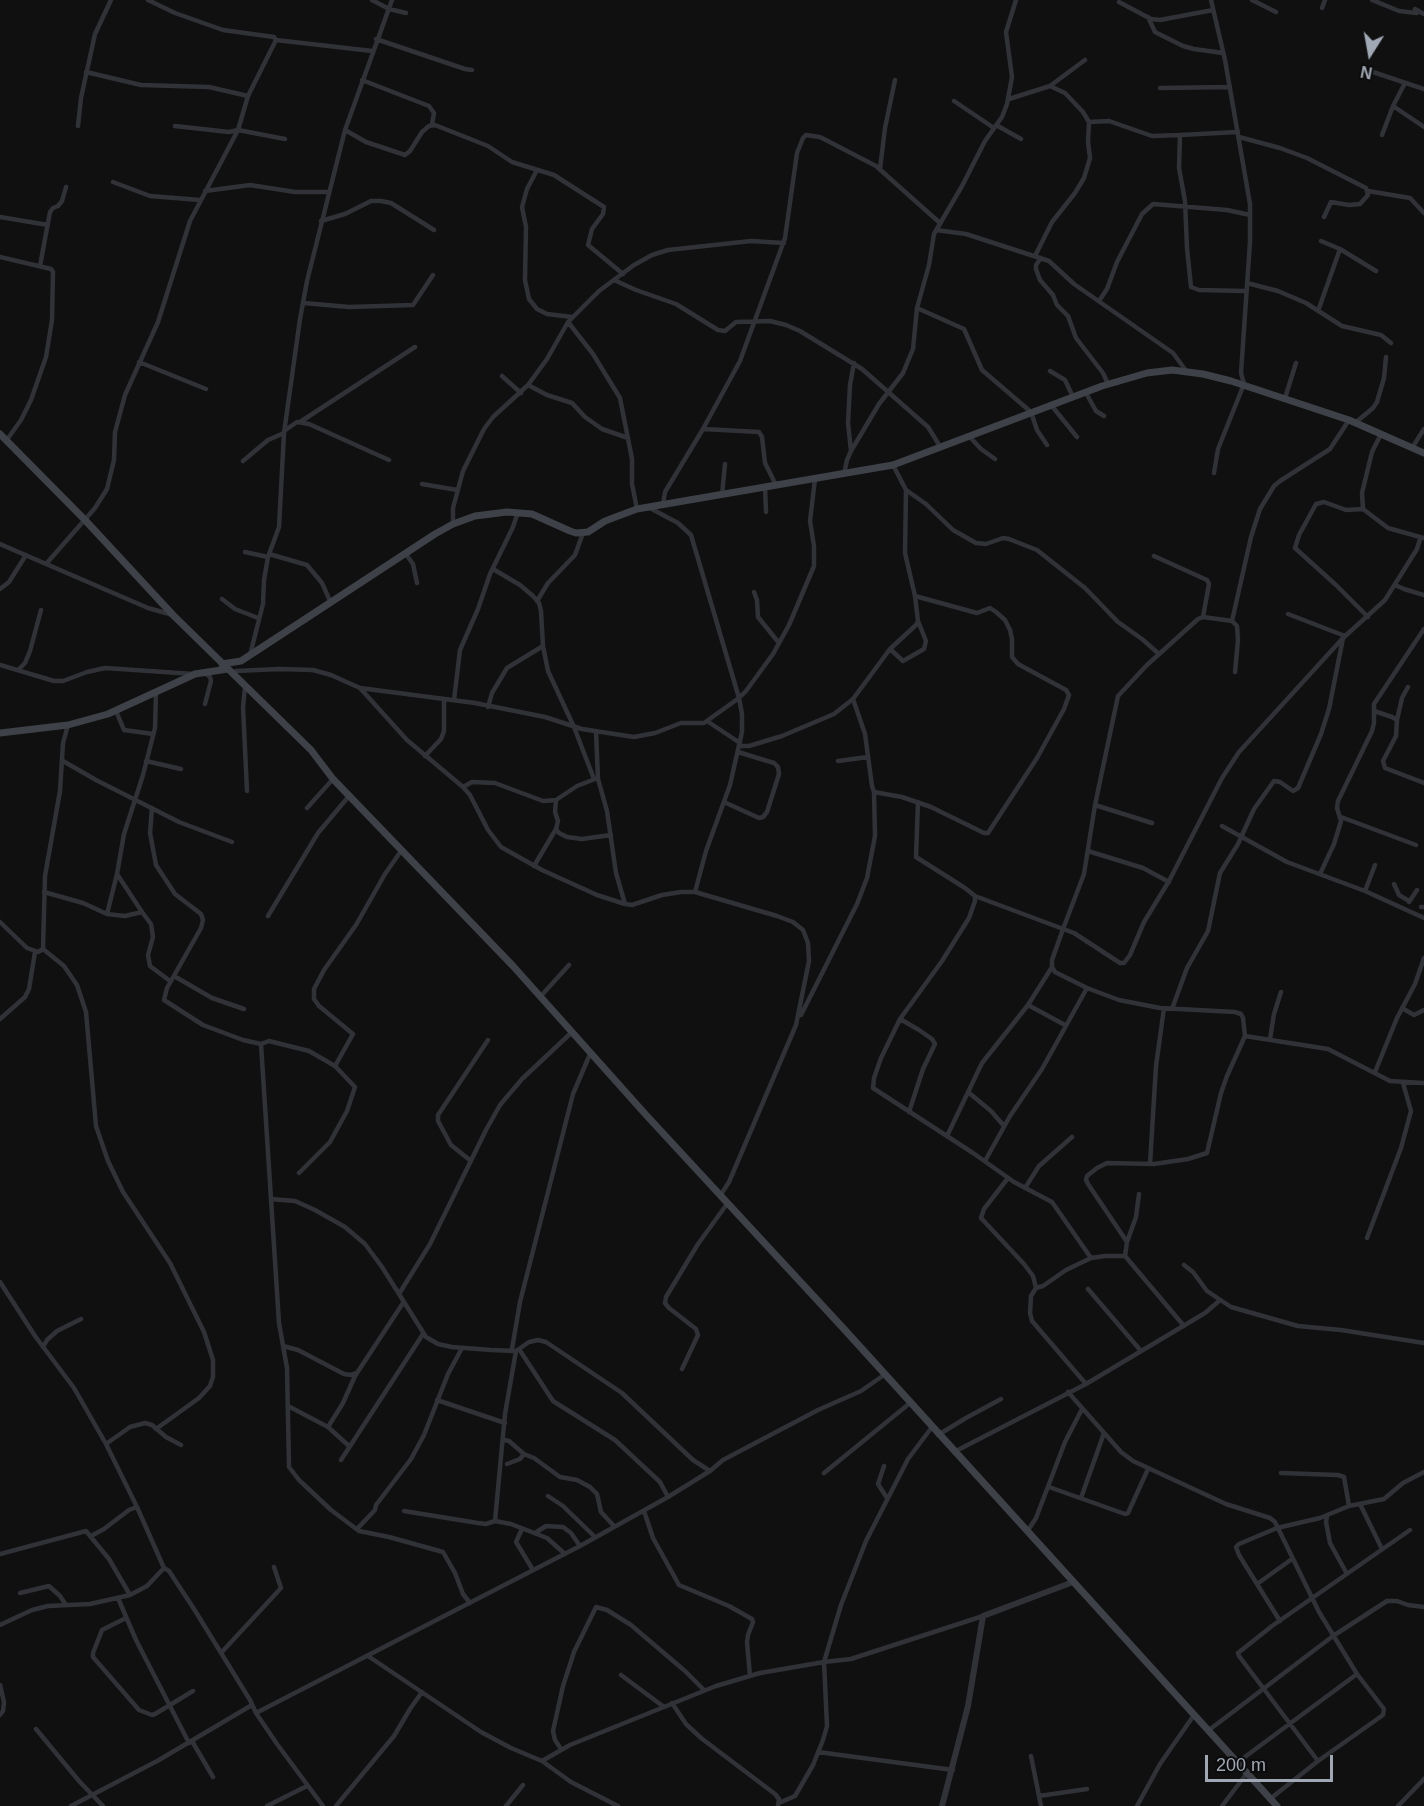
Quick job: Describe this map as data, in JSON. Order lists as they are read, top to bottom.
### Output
{
  "scale_bar": "200 m",
  "north": "bottom"
}
